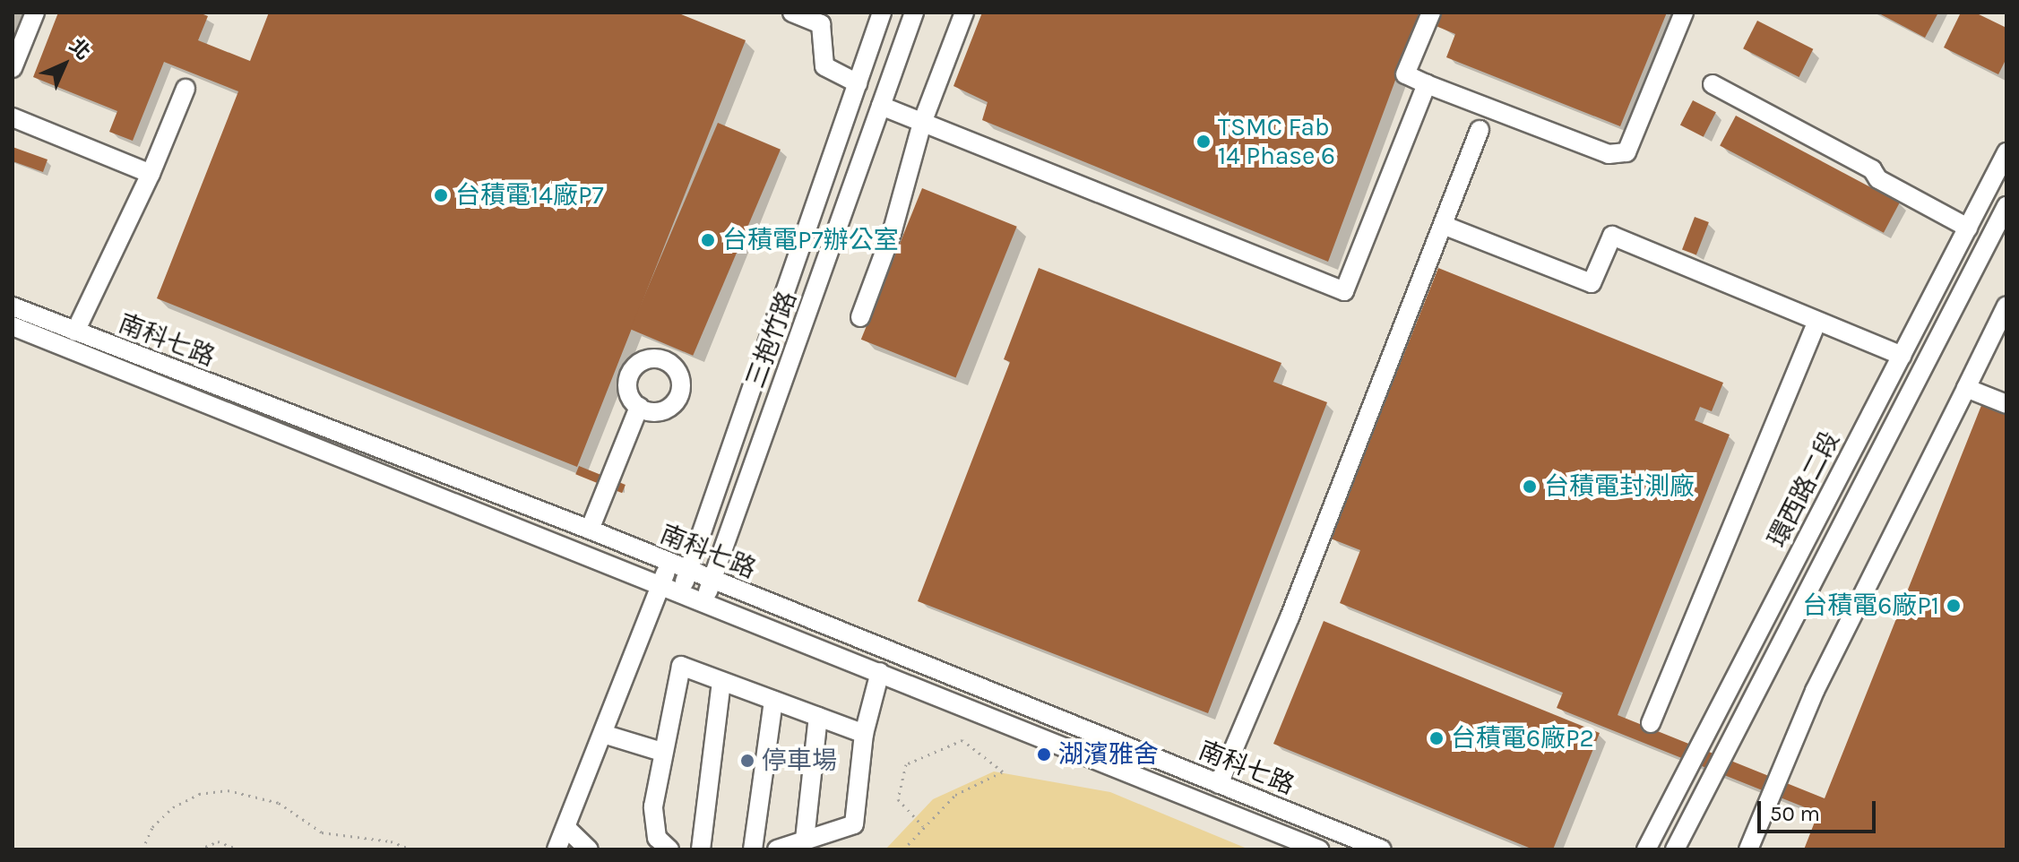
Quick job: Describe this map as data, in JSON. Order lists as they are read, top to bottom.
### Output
{
  "streets": {
    "street": ["三抱竹路", "南科七路", "環西路二段"]
  },
  "crossings": [
    ["三抱竹路", "南科七路"]
  ],
  "places": [
    "TSMC Fab 14 Phase 6",
    "台積電14廠P7",
    "台積電P7辦公室",
    "台積電封測廠",
    "台積電6廠P1",
    "台積電6廠P2",
    "湖濱雅舍",
    "停車場"
  ],
  "scale_bar": "50 m",
  "north": "top right"
}
